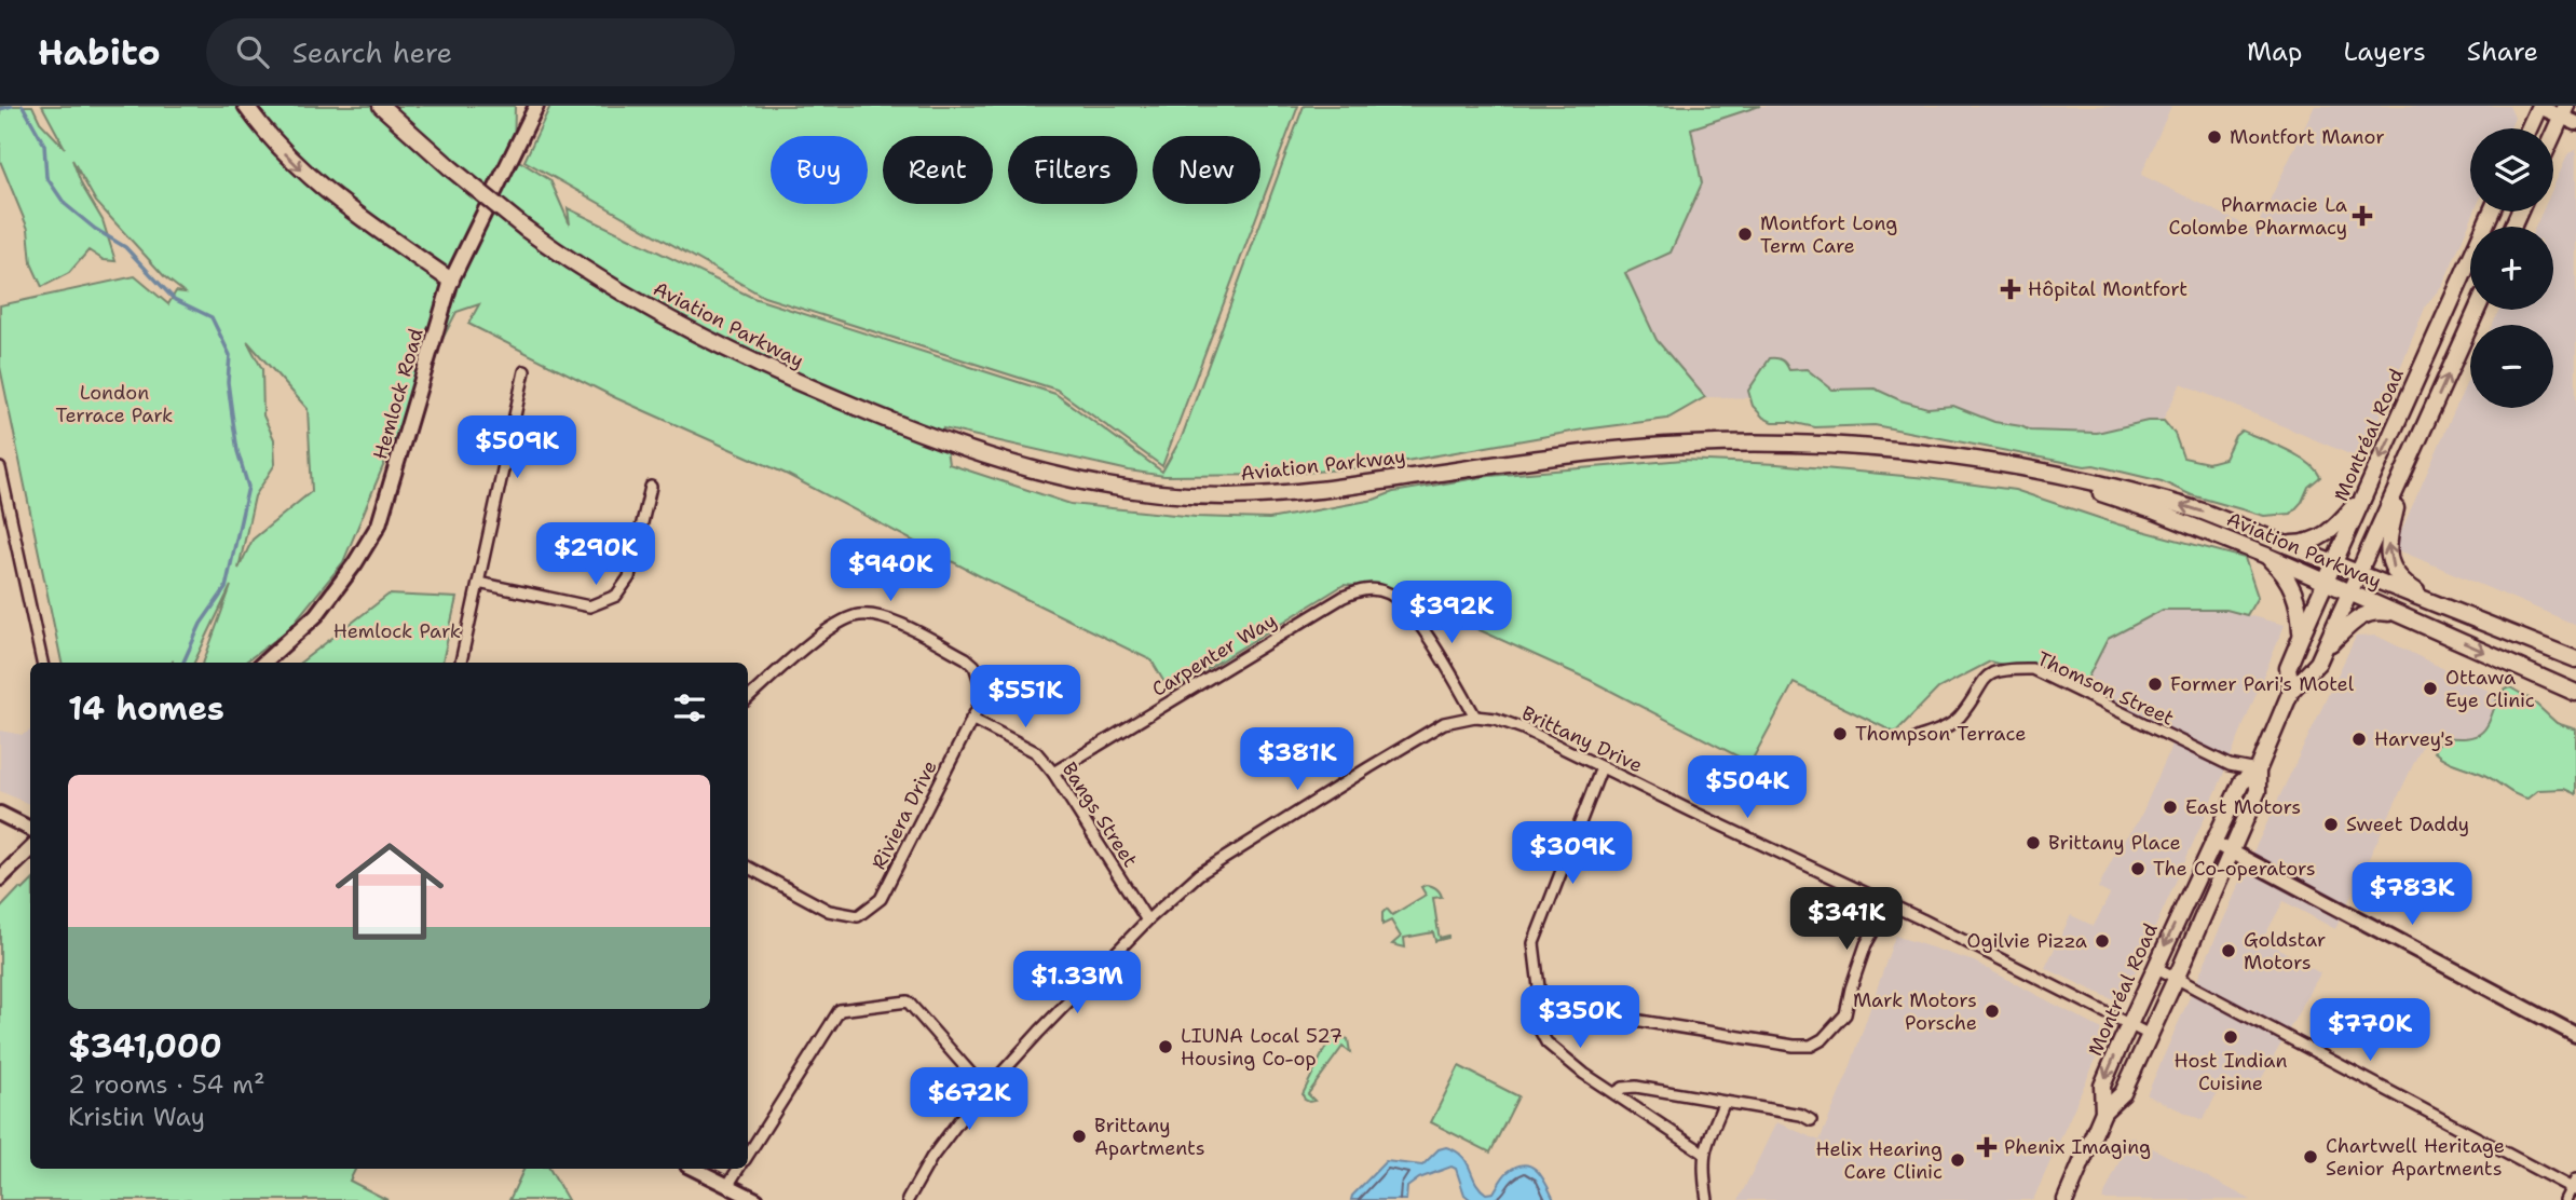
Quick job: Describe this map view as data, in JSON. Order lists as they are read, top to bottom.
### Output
{
  "streets": {
    "main road": ["Aviation Parkway", "Montréal Road"],
    "street": [
      "Hemlock Road",
      "Carpenter Way",
      "Thomson Street",
      "Brittany Drive",
      "Riviera Drive",
      "Bangs Street"
    ]
  },
  "crossings": [
    ["Aviation Parkway", "Montréal Road"],
    ["Montréal Road", "Thomson Street"],
    ["Montréal Road", "Brittany Drive"],
    ["Carpenter Way", "Brittany Drive"],
    ["Carpenter Way", "Bangs Street"],
    ["Brittany Drive", "Bangs Street"],
    ["Riviera Drive", "Bangs Street"]
  ],
  "parks": ["London Terrace Park", "Hemlock Park"],
  "places": {
    "other": [
      "Montfort Manor",
      "Montfort Long Term Care",
      "Former Pari's Motel",
      "Ottawa Eye Clinic",
      "Thompson Terrace",
      "Harvey's",
      "East Motors",
      "Sweet Daddy",
      "Brittany Place",
      "The Co-operators",
      "Ogilvie Pizza",
      "Goldstar Motors",
      "Mark Motors Porsche",
      "Host Indian Cuisine",
      "LIUNA Local 527 Housing Co-op",
      "Brittany Apartments",
      "Chartwell Heritage Senior Apartments",
      "Helix Hearing Care Clinic"
    ],
    "health": ["Pharmacie La Colombe Pharmacy", "Hôpital Montfort", "Phenix Imaging"]
  },
  "page": {
    "header": "Habito",
    "search": "Search here",
    "nav": ["Map", "Layers", "Share"],
    "map_buttons": ["+", "−"],
    "chip": [
      "Buy",
      "Rent",
      "Filters",
      "New"
    ],
    "price": [
      "$509K",
      "$290K",
      "$940K",
      "$392K",
      "$551K",
      "$381K",
      "$504K",
      "$309K",
      "$783K",
      "$341K",
      "$1.33M",
      "$350K",
      "$770K",
      "$672K"
    ],
    "heading": "14 homes",
    "list": [
      {
        "name": "$341,000",
        "note": "2 rooms · 54 m² · Kristin Way"
      }
    ]
  }
}
